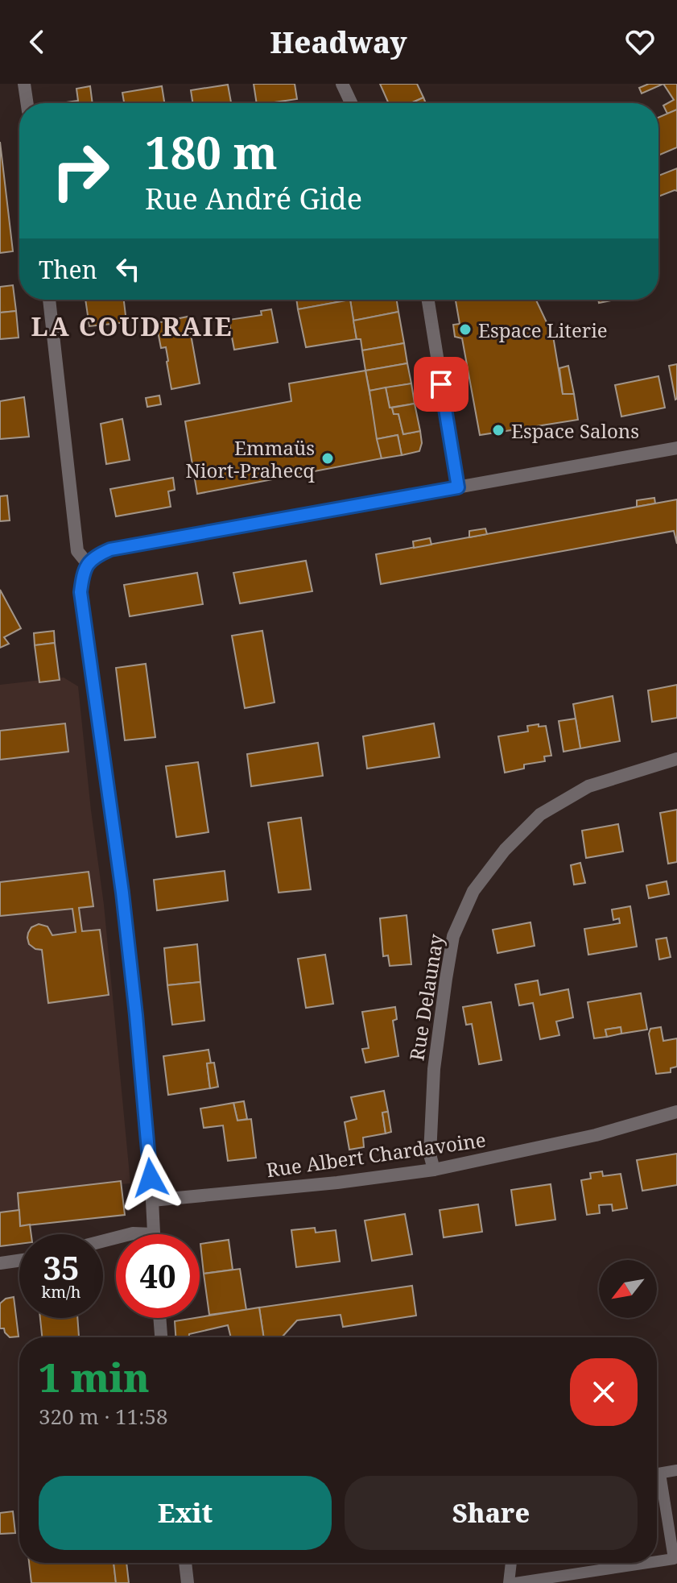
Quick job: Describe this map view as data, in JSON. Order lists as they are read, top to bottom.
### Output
{
  "streets": {
    "street": ["Rue Delaunay", "Rue Albert Chardavoine"]
  },
  "crossings": [
    ["Rue Delaunay", "Rue Albert Chardavoine"]
  ],
  "districts": ["LA COUDRAIE"],
  "places": ["Espace Literie", "Espace Salons", "Emmaüs Niort-Prahecq"],
  "north": "bottom left",
  "page": {
    "header": "Headway",
    "turn": ["180 m", "Rue André Gide"],
    "then": "Then",
    "speed": "35 km/h",
    "limit": "40",
    "heading": ["1 min", "320 m · 11:58"],
    "buttons": ["Exit", "Share"]
  }
}
